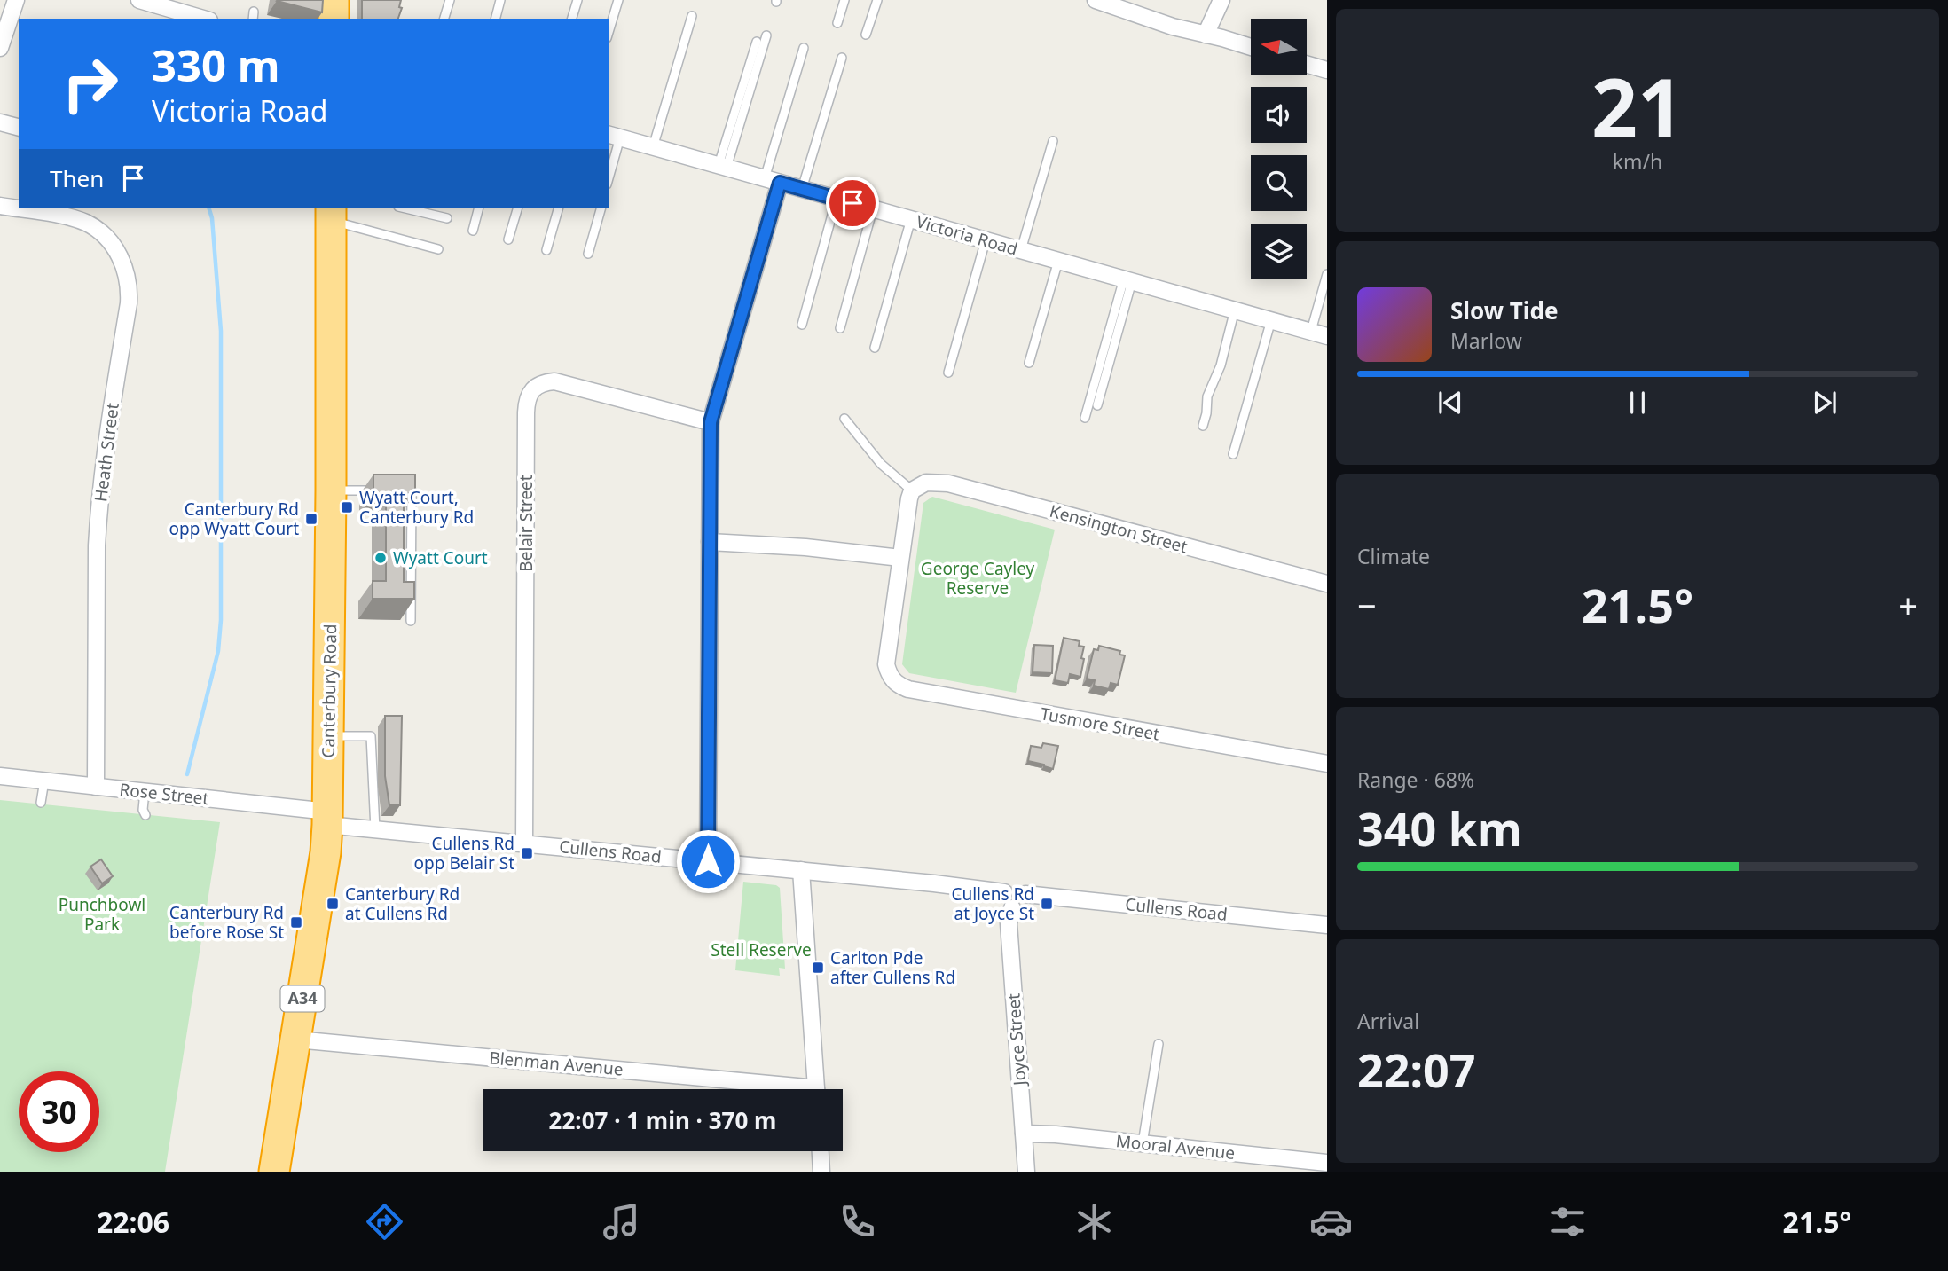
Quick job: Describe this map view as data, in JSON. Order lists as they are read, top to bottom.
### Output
{
  "streets": {
    "highway": ["Canterbury Road", "A34"],
    "street": [
      "Victoria Road",
      "Heath Street",
      "Belair Street",
      "Kensington Street",
      "Tusmore Street",
      "Rose Street",
      "Cullens Road",
      "Joyce Street",
      "Blenman Avenue",
      "Mooral Avenue"
    ]
  },
  "crossings": [
    ["Heath Street", "Rose Street"],
    ["Belair Street", "Cullens Road"],
    ["Canterbury Road", "Rose Street"],
    ["Canterbury Road", "Cullens Road"],
    ["Canterbury Road", "Blenman Avenue"],
    ["Rose Street", "Cullens Road"],
    ["Cullens Road", "Joyce Street"],
    ["Joyce Street", "Mooral Avenue"]
  ],
  "parks": ["George Cayley Reserve", "Punchbowl Park", "Stell Reserve"],
  "places": {
    "transit": [
      "Wyatt Court, Canterbury Rd",
      "Canterbury Rd opp Wyatt Court",
      "Cullens Rd opp Belair St",
      "Canterbury Rd at Cullens Rd",
      "Cullens Rd at Joyce St",
      "Canterbury Rd before Rose St",
      "Carlton Pde after Cullens Rd"
    ],
    "other": ["Wyatt Court"]
  },
  "north": "left",
  "page": {
    "tile": [
      ["21", "km/h"],
      "Climate",
      ["Range · 68%", "340 km"],
      ["Arrival", "22:07"]
    ],
    "turn": ["330 m", "Victoria Road"],
    "then": "Then",
    "song": ["Slow Tide", "Marlow"],
    "heat": ["−", "21.5°", "+"],
    "limit": "30",
    "trip": "22:07 · 1 min · 370 m",
    "tabs": ["22:06", "21.5°"]
  }
}
